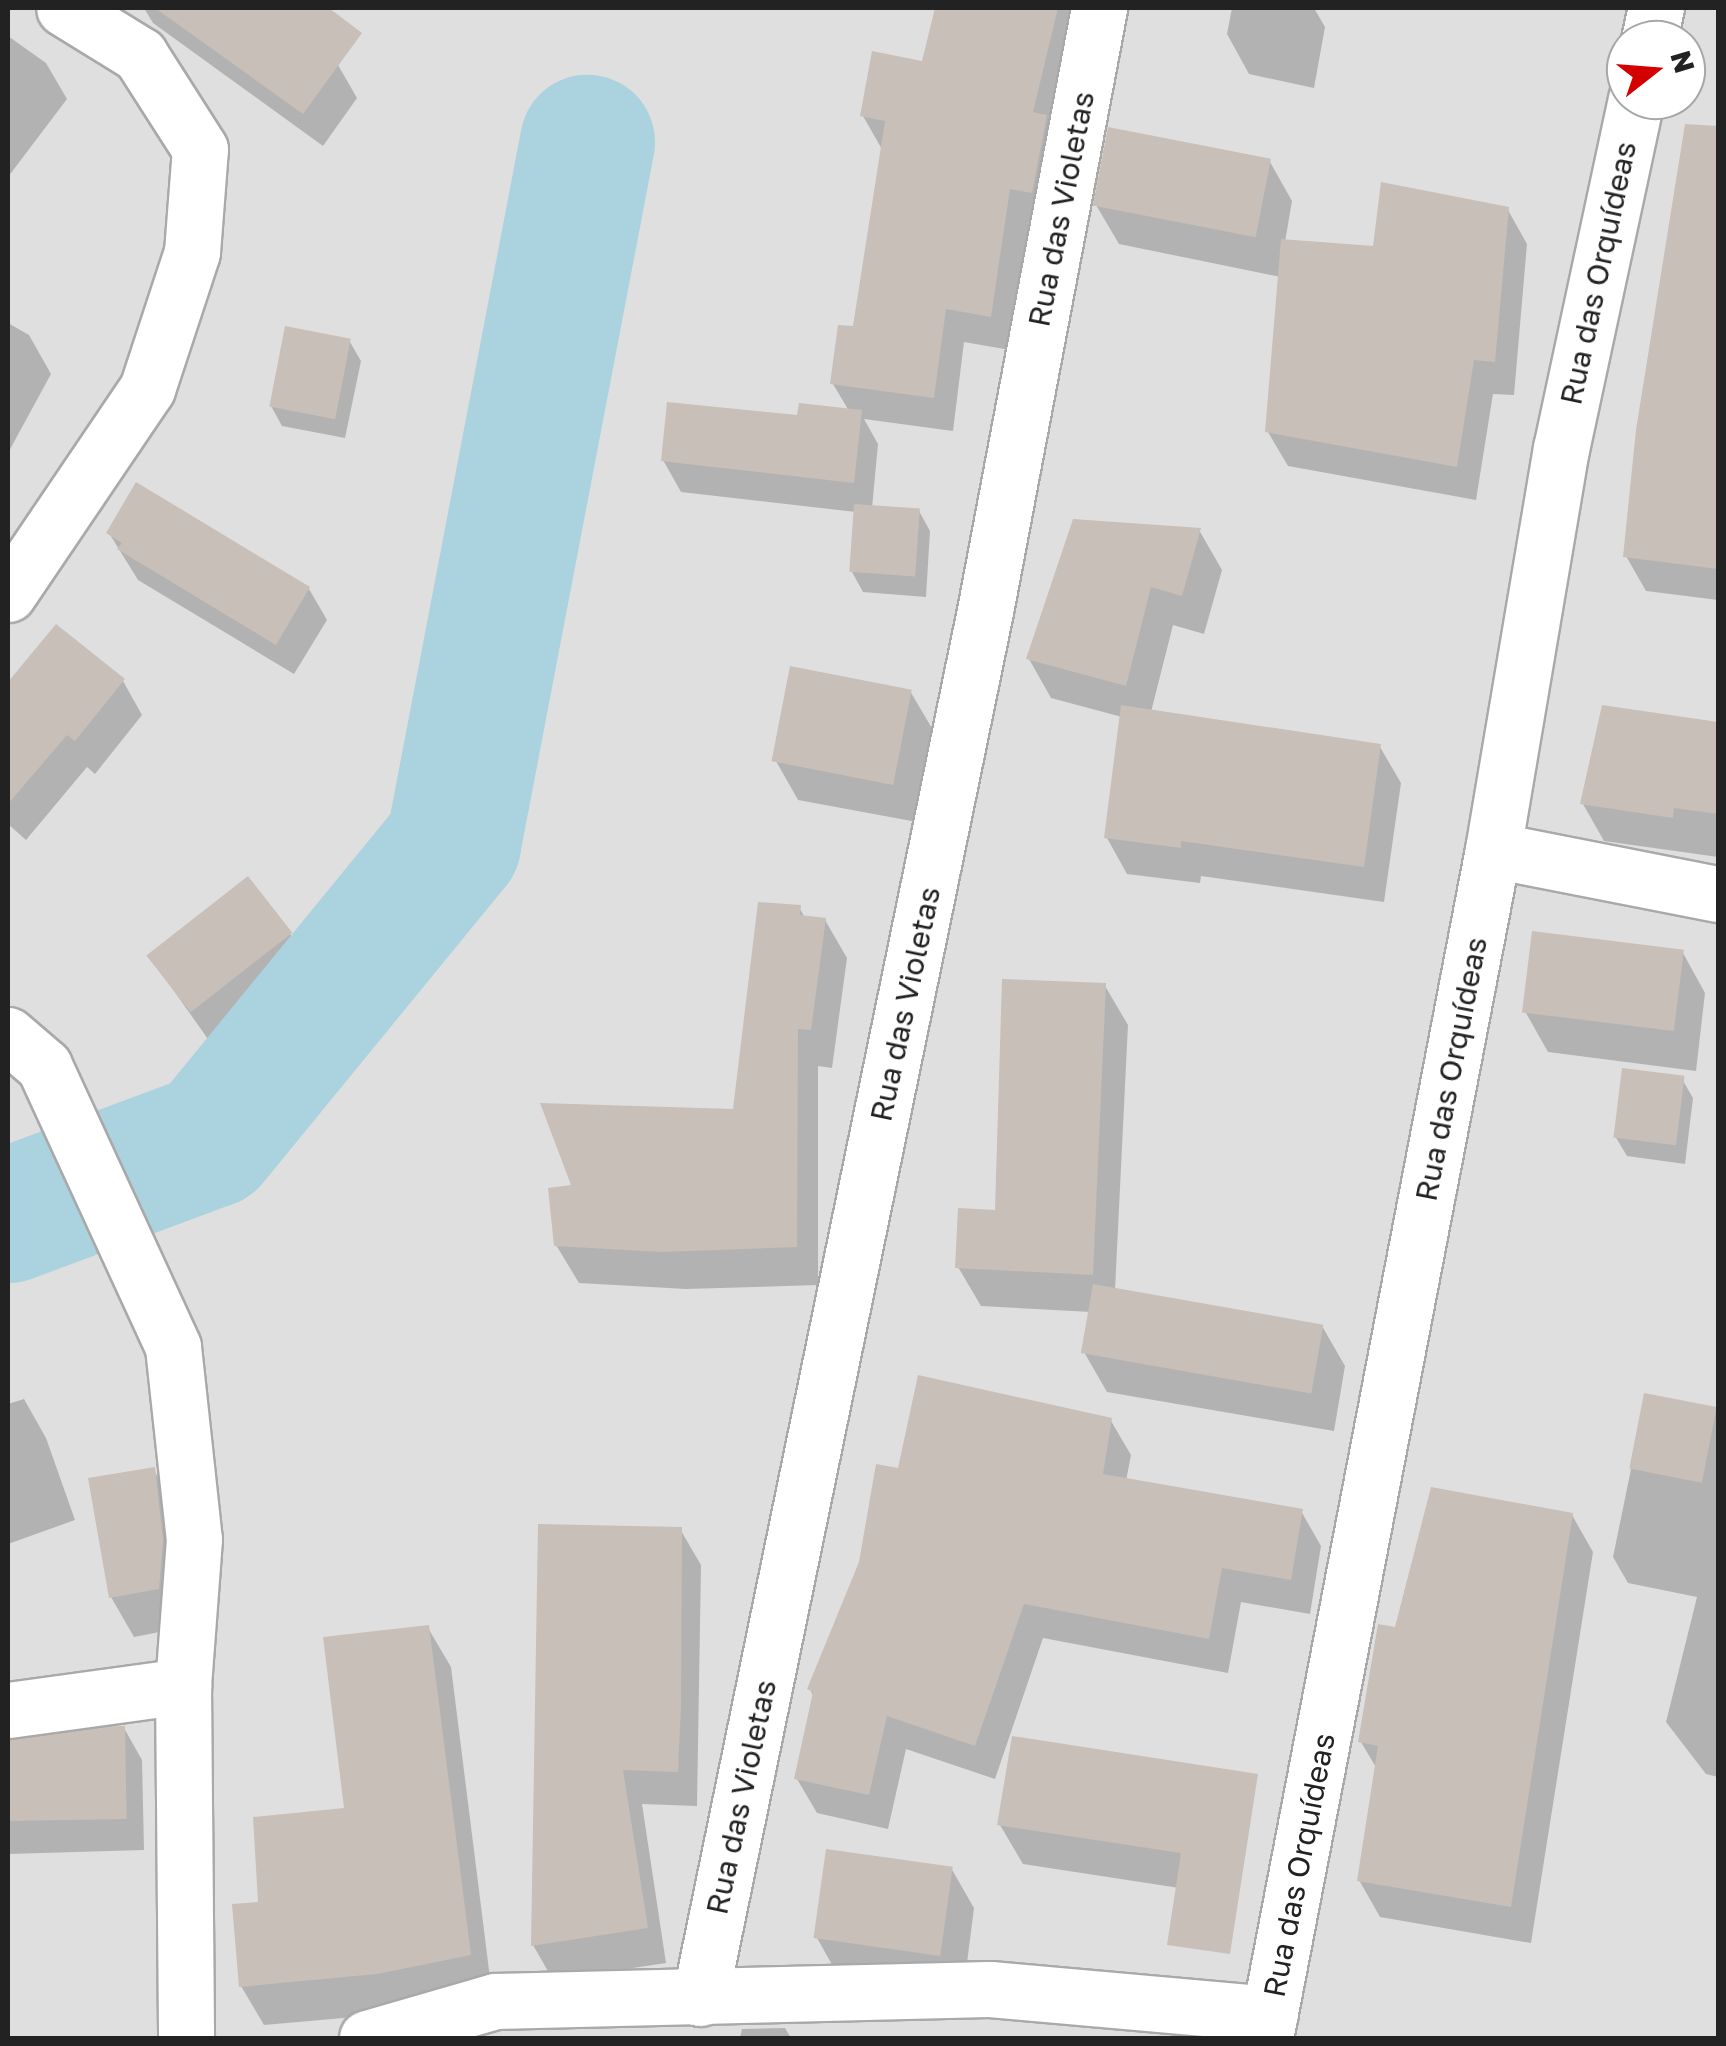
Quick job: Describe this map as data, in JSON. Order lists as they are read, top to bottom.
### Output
{
  "streets": {
    "street": ["Rua das Violetas", "Rua das Orquídeas"]
  },
  "north": "right"
}
